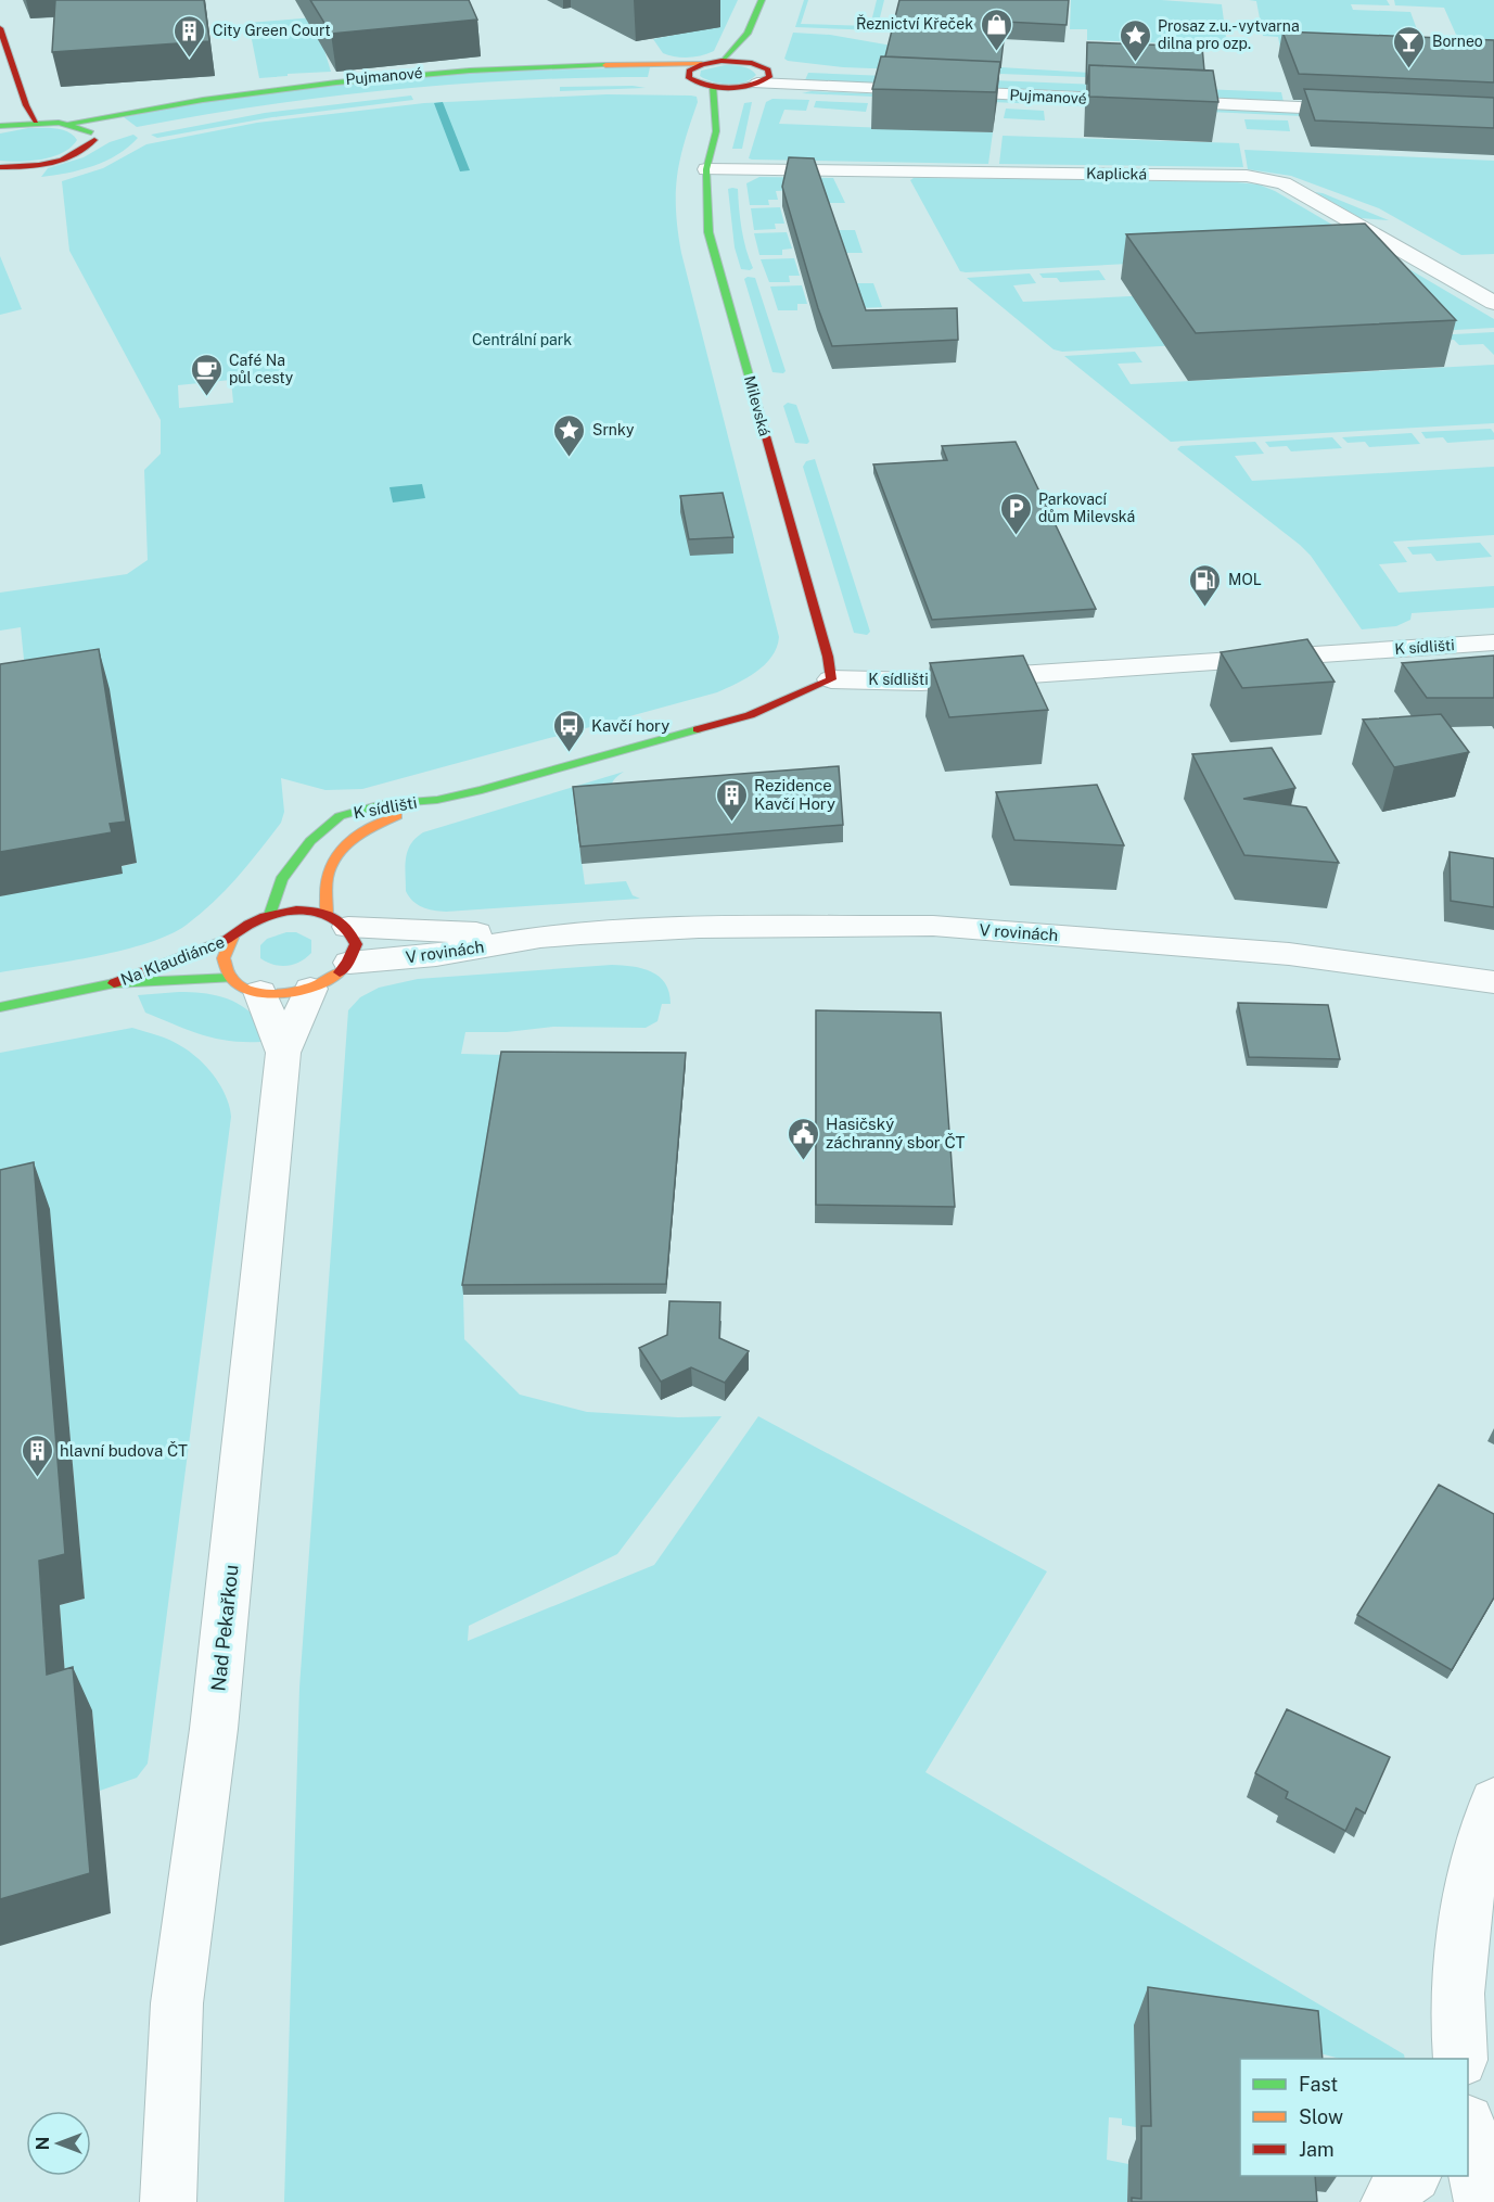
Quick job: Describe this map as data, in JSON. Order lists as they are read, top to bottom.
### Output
{
  "streets": {
    "street": [
      "Pujmanové",
      "Kaplická",
      "Milevská",
      "K sídlišti",
      "V rovinách",
      "Na Klaudiánce",
      "Nad Pekařkou"
    ]
  },
  "crossings": [
    ["Pujmanové", "Milevská"],
    ["Kaplická", "Milevská"],
    ["Milevská", "K sídlišti"],
    ["K sídlišti", "V rovinách"],
    ["K sídlišti", "Na Klaudiánce"],
    ["K sídlišti", "Nad Pekařkou"],
    ["V rovinách", "Na Klaudiánce"],
    ["V rovinách", "Nad Pekařkou"],
    ["Na Klaudiánce", "Nad Pekařkou"]
  ],
  "parks": ["Centrální park"],
  "places": {
    "shop": ["Řeznictví Křeček"],
    "building": ["City Green Court", "Rezidence Kavčí Hory", "hlavní budova ČT"],
    "place": ["Prosaz z.u.- vytvarna dilna pro ozp.", "Srnky"],
    "bar": ["Borneo"],
    "cafe": ["Café Na půl cesty"],
    "parking": ["Parkovací dům Milevská"],
    "fuel station": ["MOL"],
    "bus stop": ["Kavčí hory"],
    "public building": ["Hasičský záchranný sbor ČT"]
  },
  "legend": ["Fast", "Slow", "Jam"],
  "north": "left"
}
